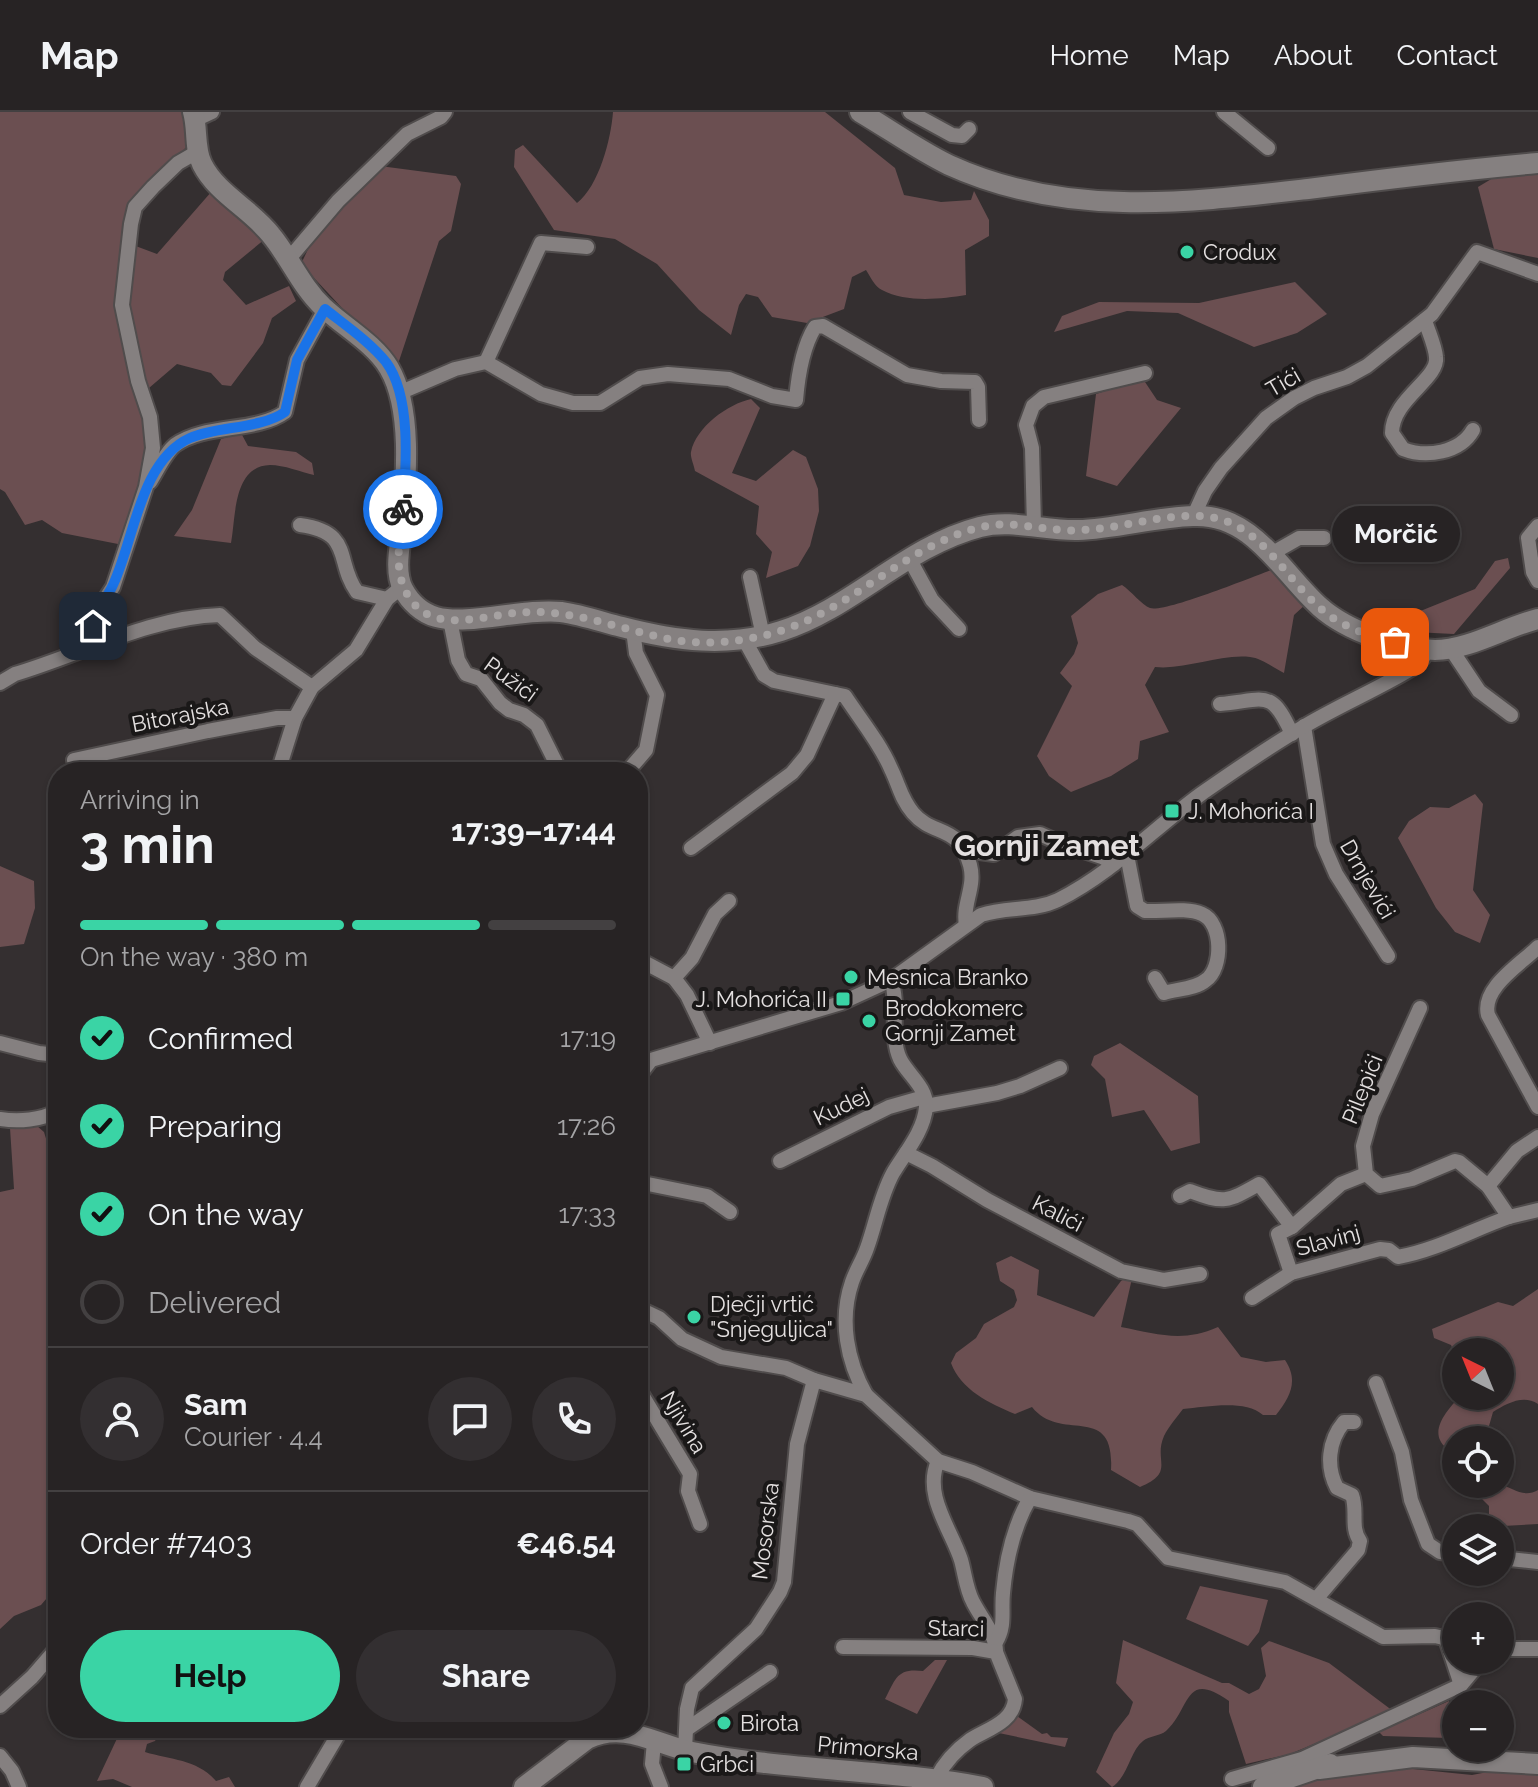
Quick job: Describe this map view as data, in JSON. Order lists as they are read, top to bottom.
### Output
{
  "streets": {
    "street": [
      "Tići",
      "Pužići",
      "Bitorajska",
      "Drnjevići",
      "Pilepići",
      "Kudej",
      "Kalići",
      "Slavinj",
      "Njivina",
      "Mosorska",
      "Starci",
      "Primorska"
    ]
  },
  "crossings": [
    ["Mosorska", "Primorska"],
    ["Starci", "Primorska"]
  ],
  "districts": ["Gornji Zamet"],
  "places": {
    "other": [
      "Crodux",
      "Morčić",
      "Mesnica Branko",
      "Brodokomerc Gornji Zamet",
      "Dječji vrtić \"Snjeguljica\"",
      "Birota"
    ],
    "transit": ["J. Mohorića I", "J. Mohorića II", "Grbci"]
  },
  "north": "top left",
  "page": {
    "header": "Map",
    "nav": [
      "Home",
      "Map",
      "About",
      "Contact"
    ],
    "bubble": "Morčić",
    "heading": ["3 min", "Arriving in", "17:39–17:44"],
    "panel": [
      "Sam",
      "Courier · 4.4",
      "Order #7403",
      "€46.54"
    ],
    "bar": "On the way · 380 m",
    "list": [
      ["Confirmed", "17:19"],
      ["Preparing", "17:26"],
      ["On the way", "17:33"],
      "Delivered"
    ],
    "map_buttons": ["+", "−"],
    "buttons": ["Help", "Share"]
  }
}
